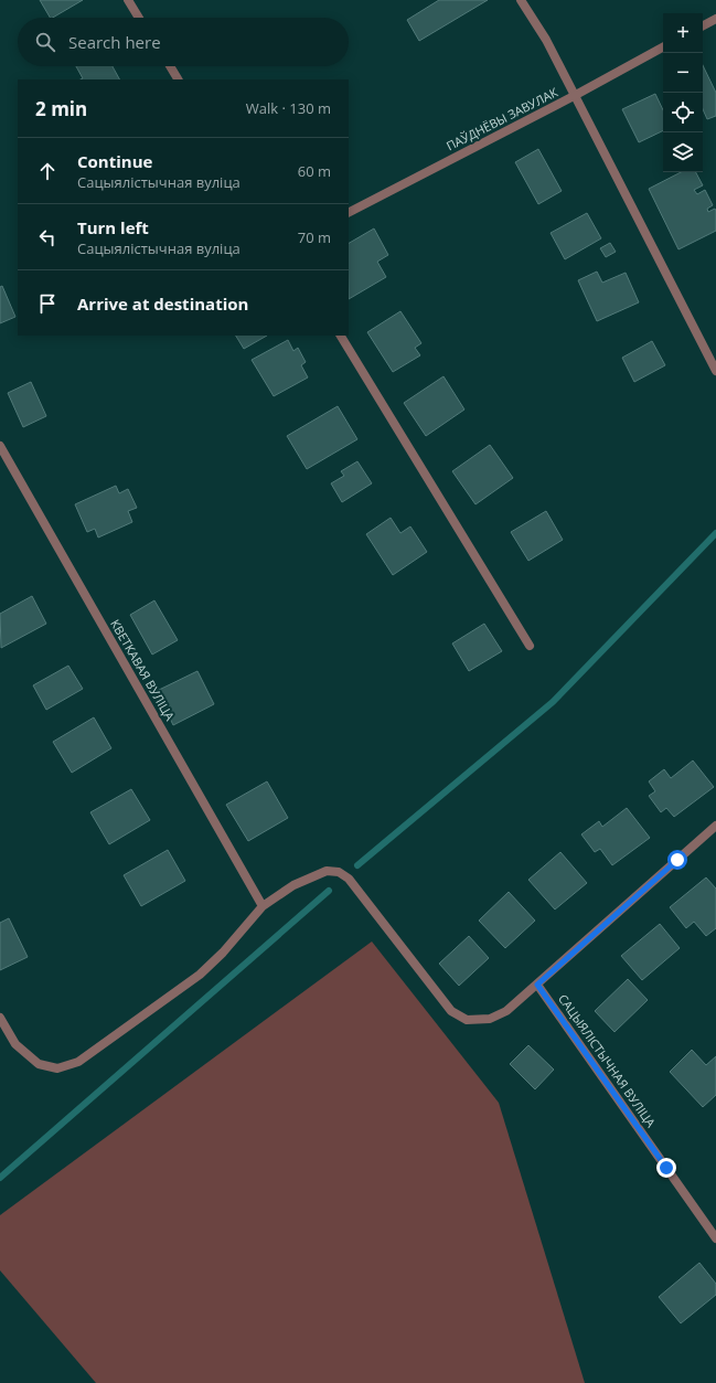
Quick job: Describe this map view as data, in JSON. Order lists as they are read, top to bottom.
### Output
{
  "streets": {
    "street": ["ПАЎДНЁВЫ ЗАВУЛАК", "КВЕТКАВАЯ ВУЛІЦА", "САЦЫЯЛІСТЫЧНАЯ ВУЛІЦА"]
  },
  "page": {
    "map_buttons": ["+", "−"],
    "search": "Search here",
    "heading": ["2 min", "Walk · 130 m"],
    "list": [
      ["Continue", "Сацыялістычная вуліца", "60 m"],
      ["Turn left", "Сацыялістычная вуліца", "70 m"],
      "Arrive at destination"
    ]
  }
}
